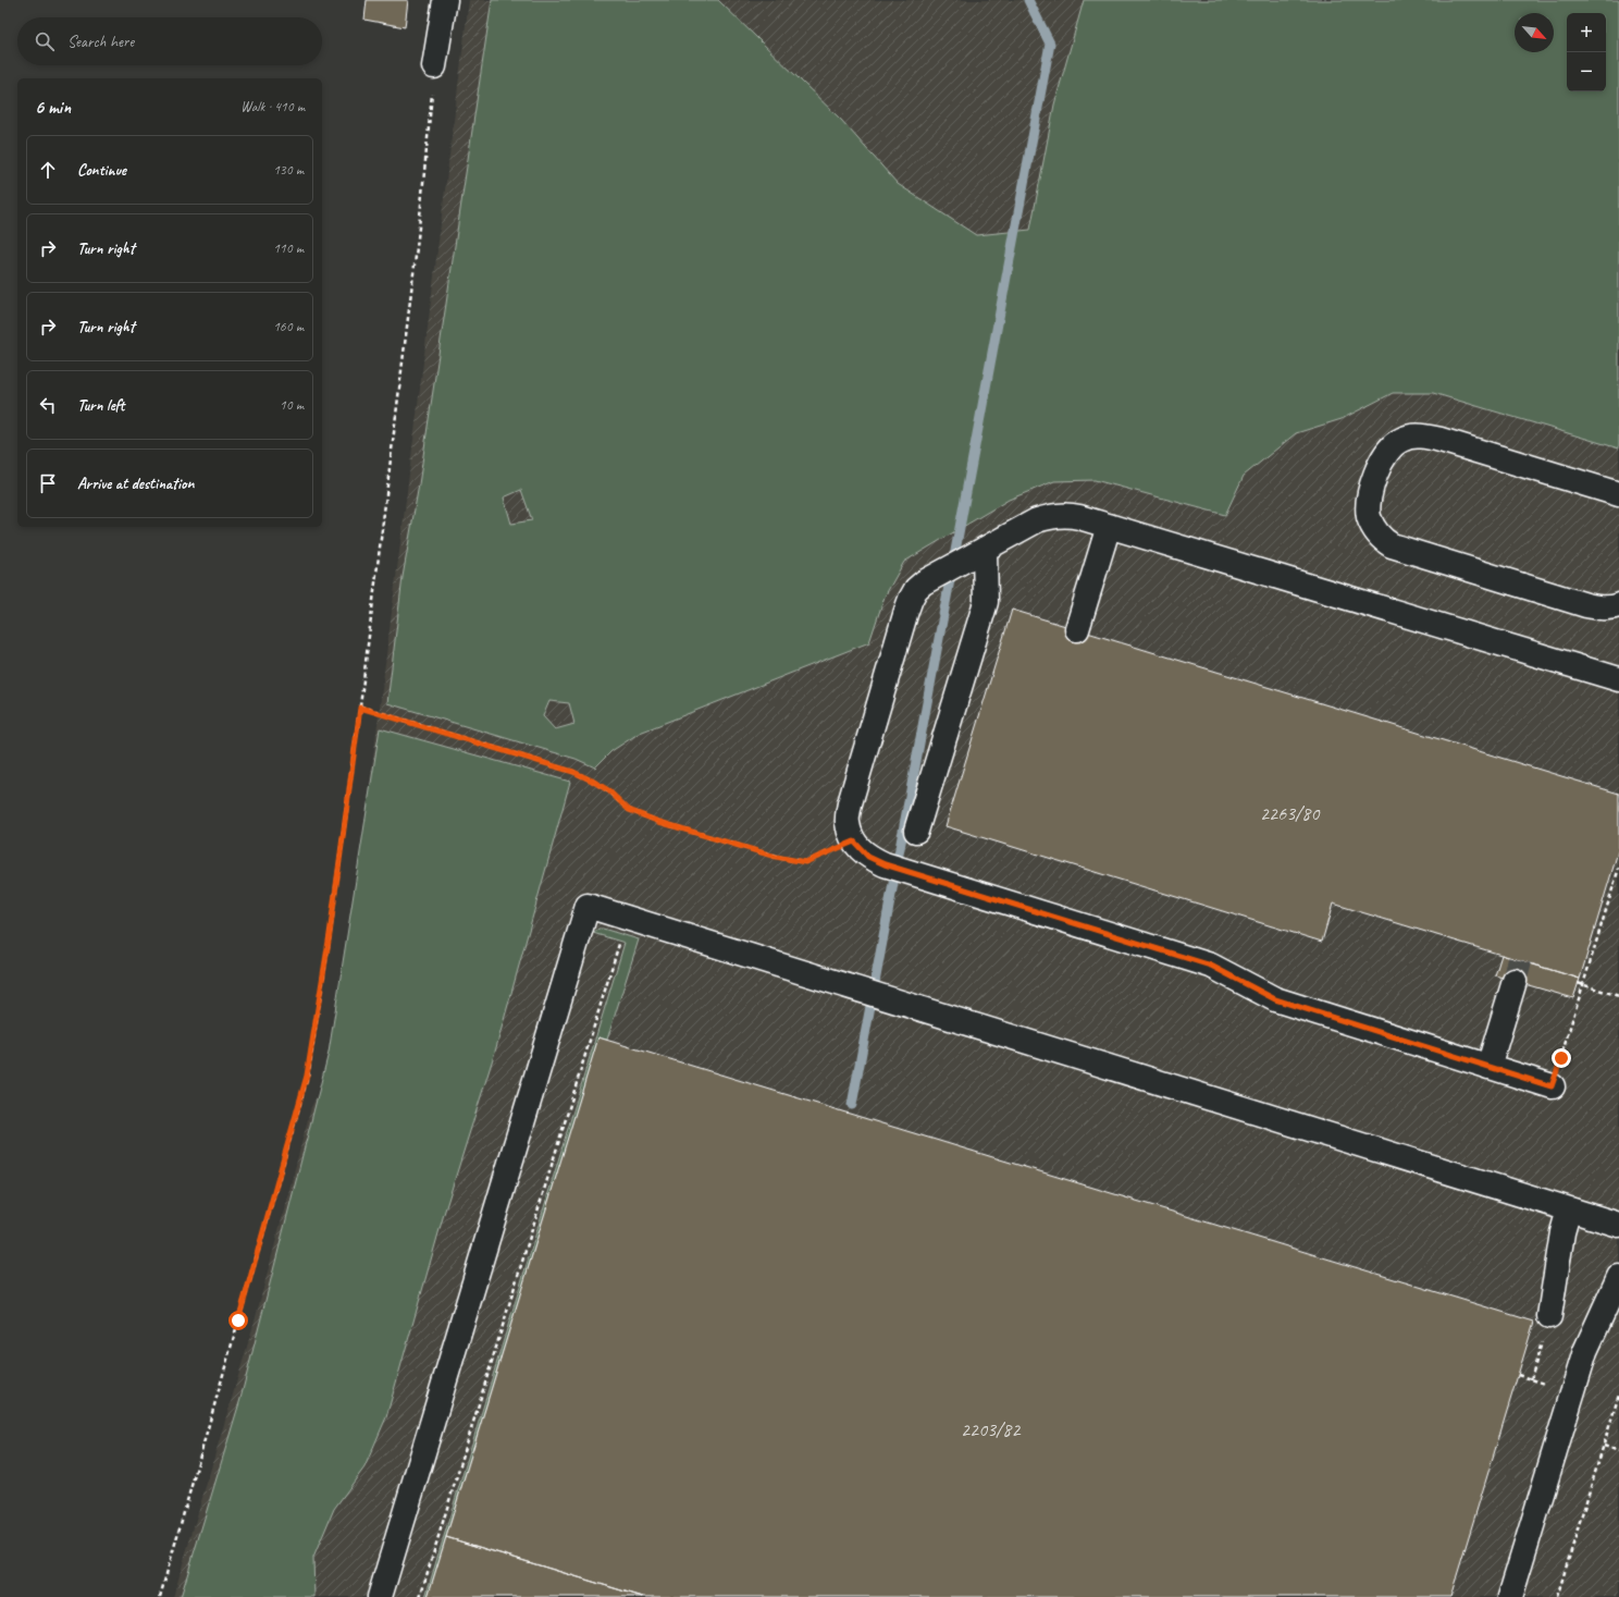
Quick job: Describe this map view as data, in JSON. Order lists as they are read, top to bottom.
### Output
{
  "house_numbers": ["2263/80", "2203/82"],
  "north": "bottom right",
  "page": {
    "map_buttons": ["+", "−"],
    "search": "Search here",
    "heading": ["6 min", "Walk · 410 m"],
    "list": [
      ["Continue", "130 m"],
      ["Turn right", "110 m"],
      ["Turn right", "160 m"],
      ["Turn left", "10 m"],
      "Arrive at destination"
    ]
  }
}
